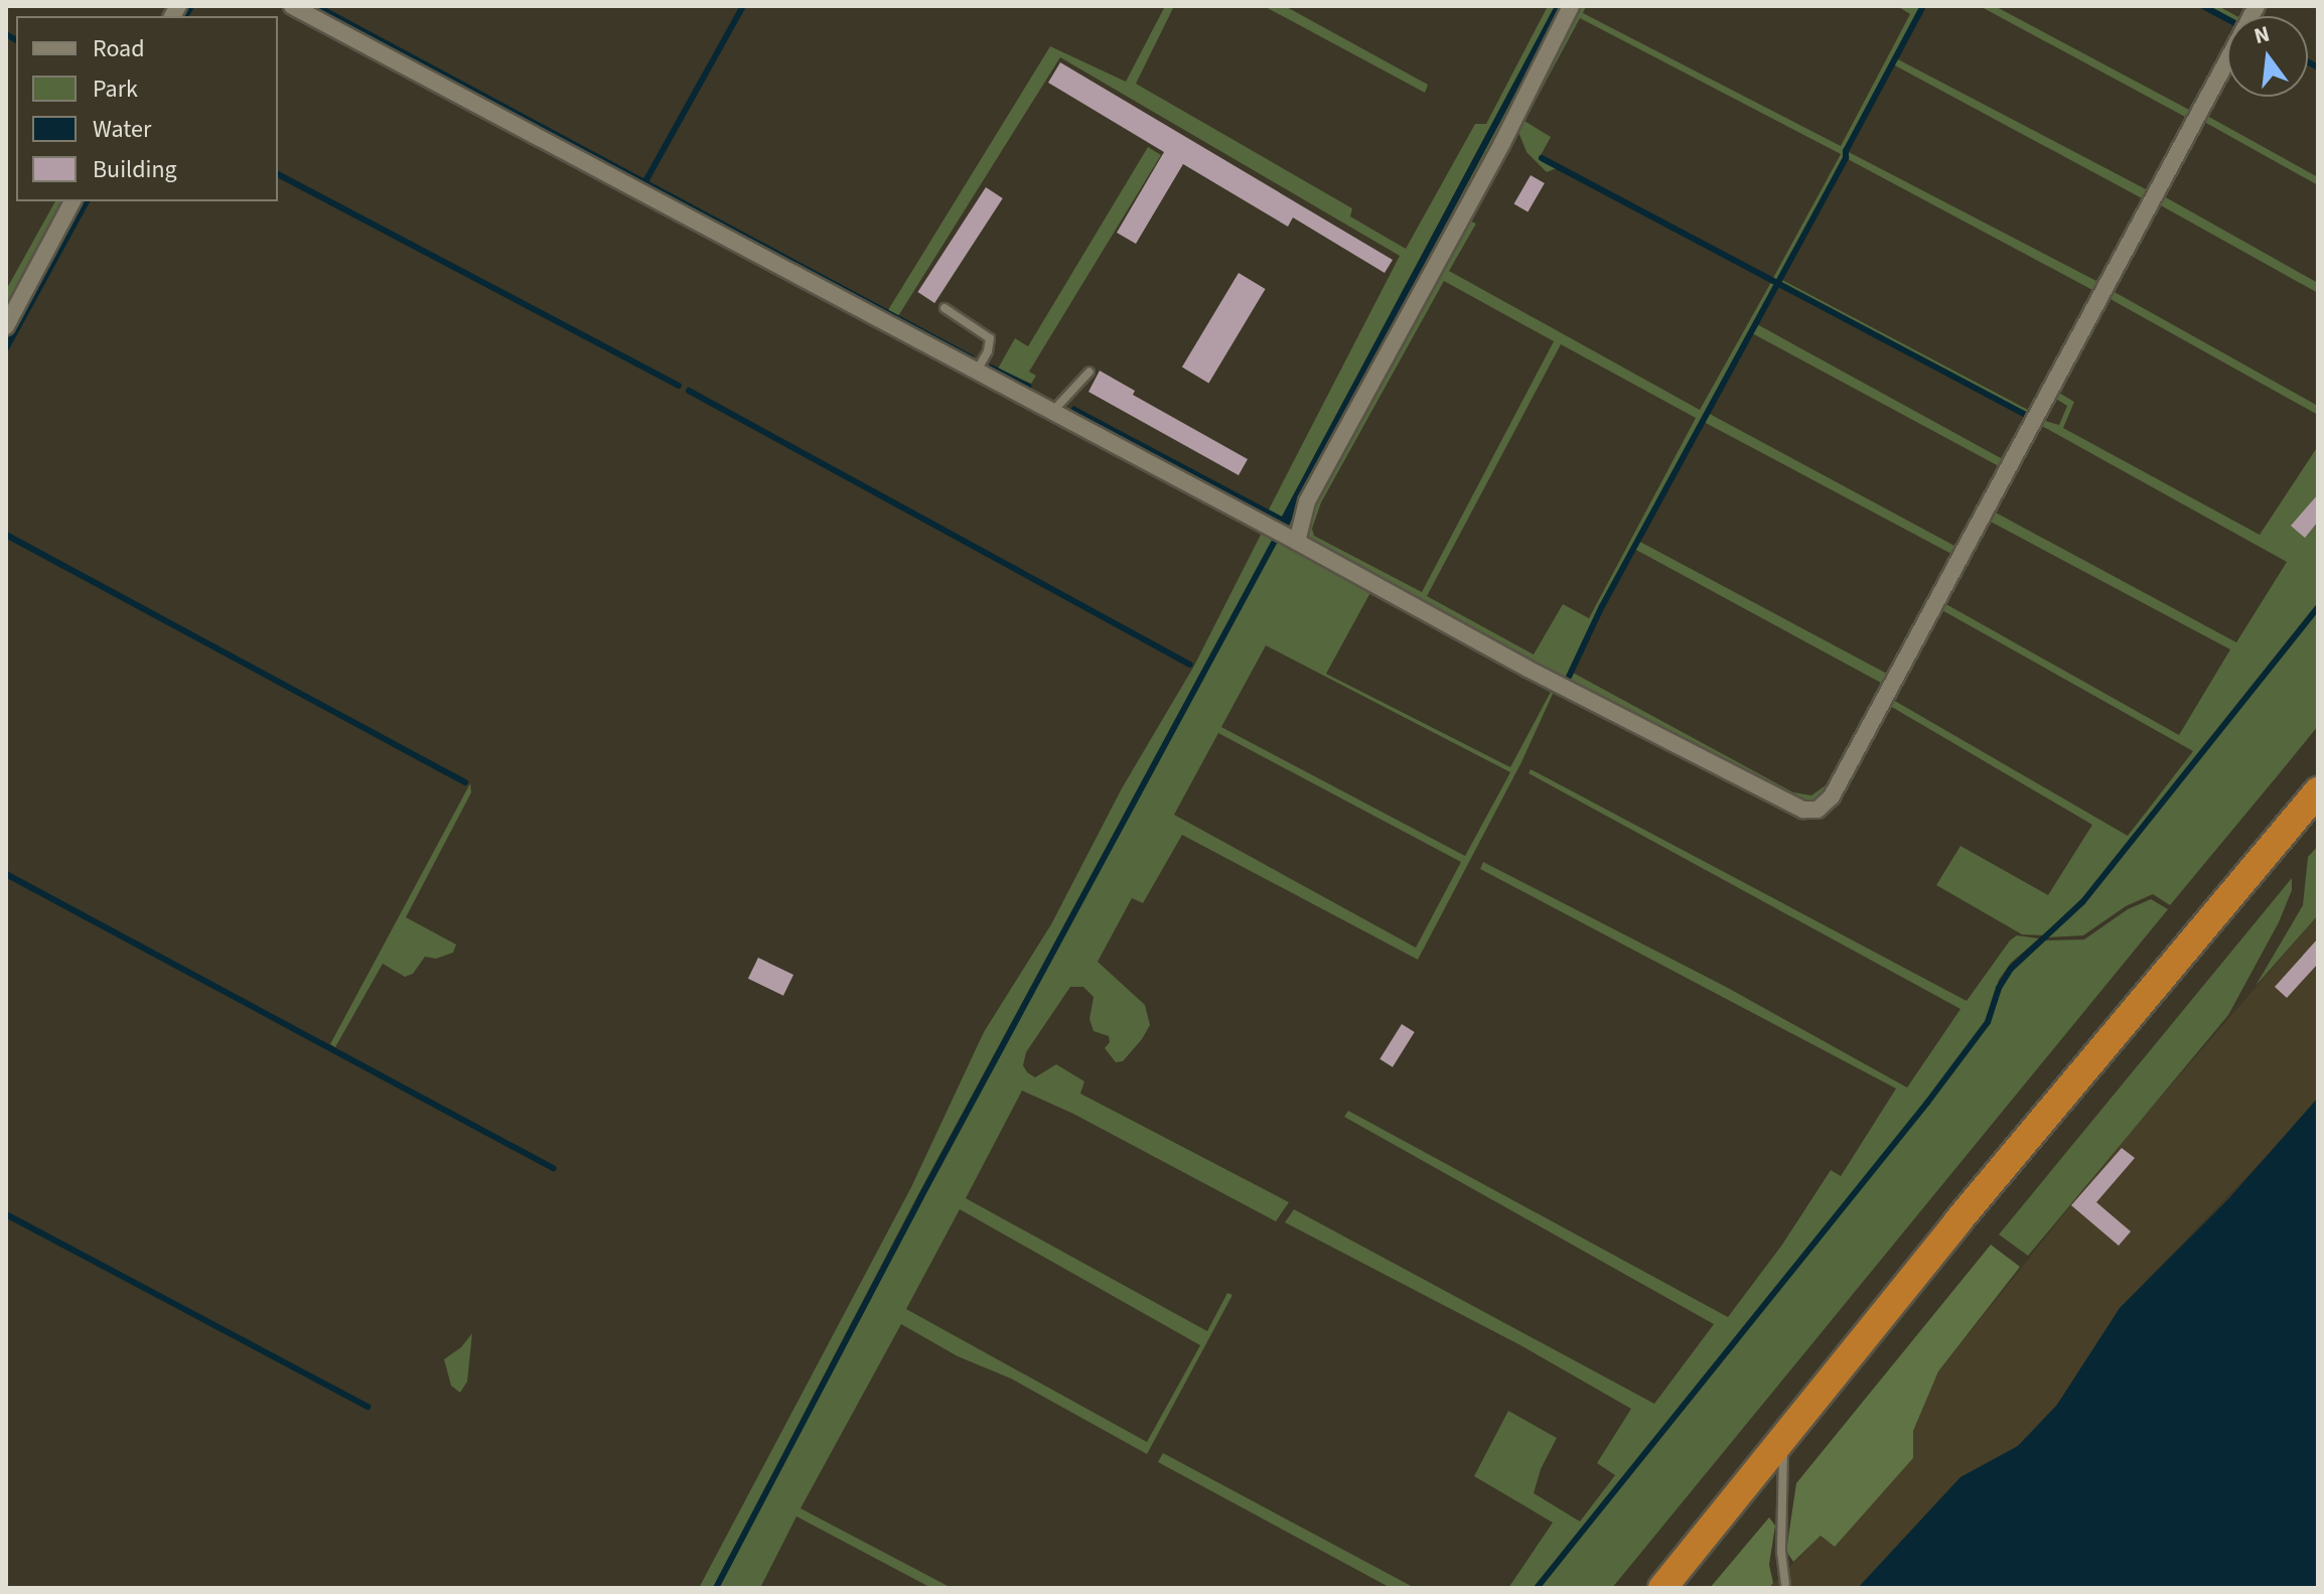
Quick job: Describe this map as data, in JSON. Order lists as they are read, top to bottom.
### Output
{
  "legend": [
    "Road",
    "Park",
    "Water",
    "Building"
  ],
  "north": "top"
}
